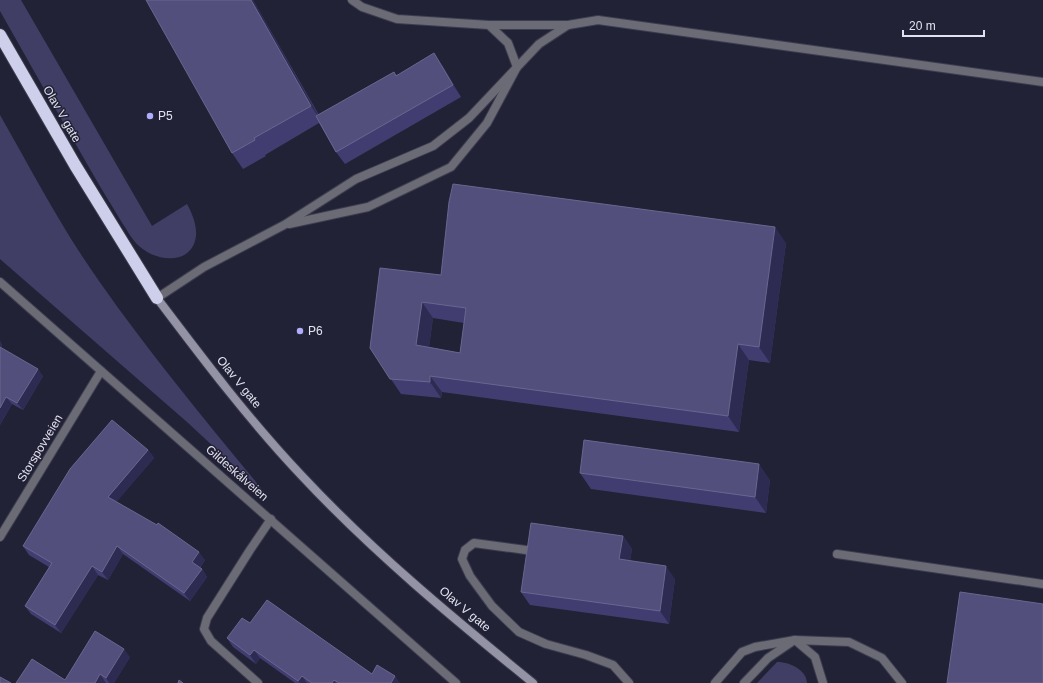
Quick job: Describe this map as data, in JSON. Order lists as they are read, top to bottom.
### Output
{
  "streets": {
    "highway": ["Olav V gate"],
    "street": ["Storspovveien", "Gildeskålveien"]
  },
  "crossings": [
    ["Storspovveien", "Gildeskålveien"]
  ],
  "places": ["P5", "P6"],
  "scale_bar": "20 m"
}
